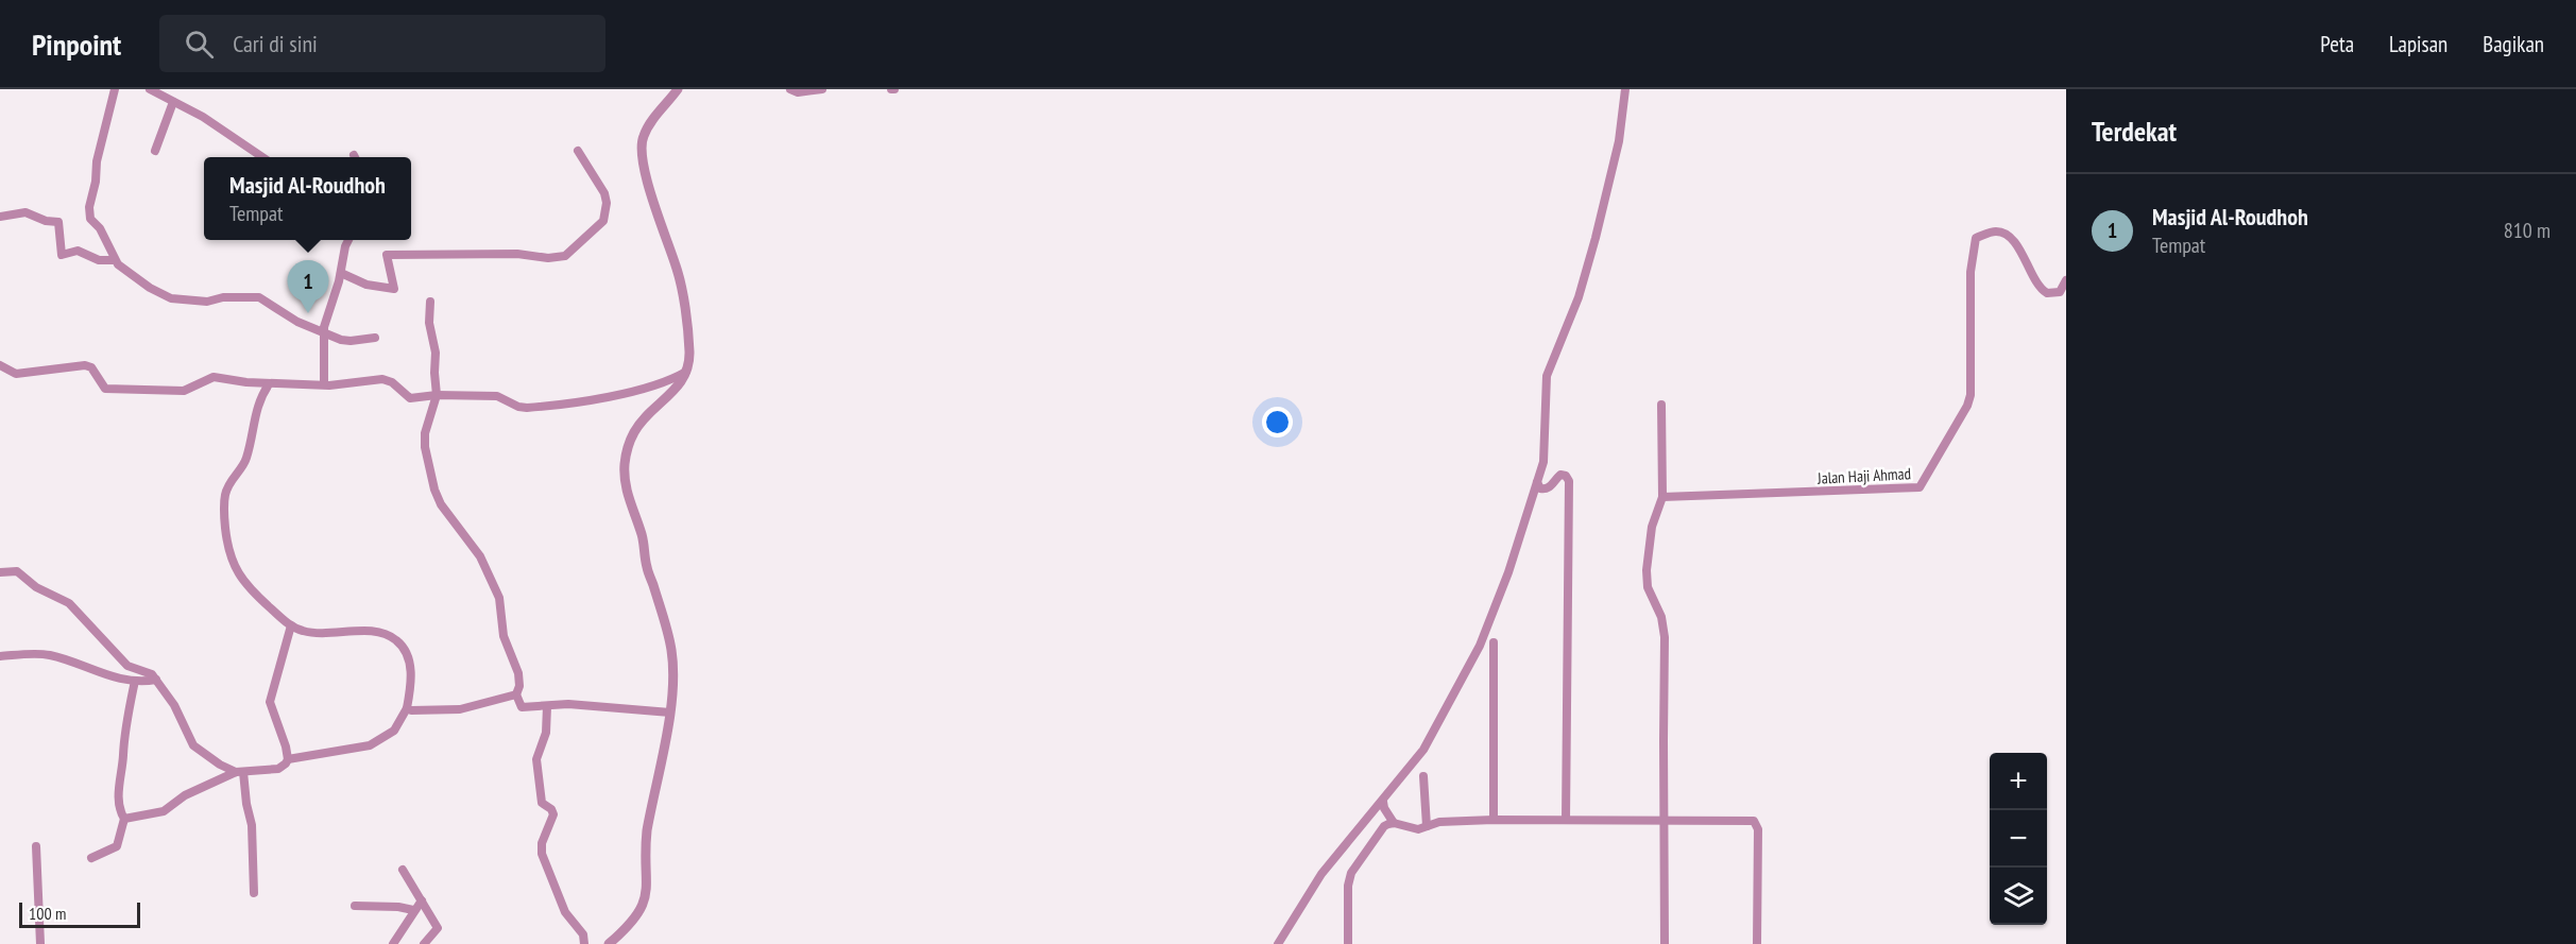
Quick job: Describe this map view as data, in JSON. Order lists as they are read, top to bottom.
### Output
{
  "streets": {
    "street": ["Jalan Haji Ahmad"]
  },
  "scale_bar": "100 m",
  "page": {
    "header": "Pinpoint",
    "search": "Cari di sini",
    "nav": ["Peta", "Lapisan", "Bagikan"],
    "heading": "Terdekat",
    "popup": ["Masjid Al-Roudhoh", "Tempat"],
    "list": [
      {
        "mark": "1",
        "name": "Masjid Al-Roudhoh",
        "note": "Tempat",
        "value": "810 m"
      }
    ],
    "pins": "1",
    "map_buttons": ["+", "−"],
    "scale": "100 m"
  }
}
